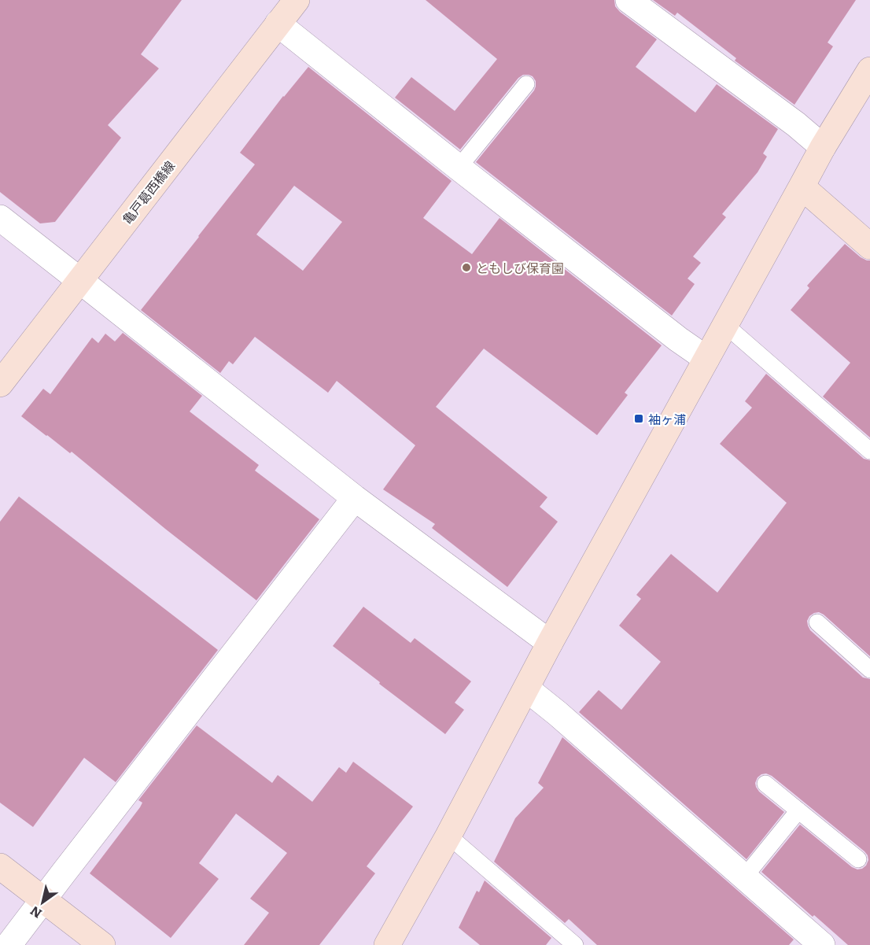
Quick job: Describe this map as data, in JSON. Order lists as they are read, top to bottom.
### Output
{
  "streets": {
    "street": ["亀戸葛西橋線"]
  },
  "places": {
    "other": ["ともしび保育園"],
    "transit": ["袖ヶ浦"]
  },
  "north": "bottom left"
}
